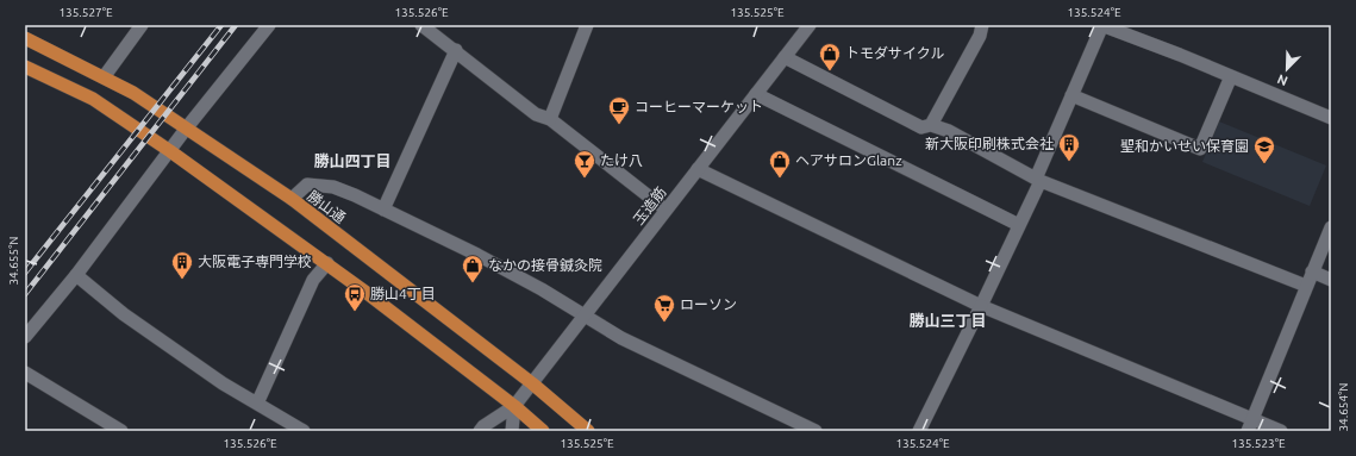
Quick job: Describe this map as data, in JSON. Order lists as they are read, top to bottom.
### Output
{
  "streets": {
    "main road": ["勝山通"],
    "street": ["玉造筋"]
  },
  "crossings": [
    ["玉造筋", "勝山通"]
  ],
  "districts": ["勝山四丁目", "勝山三丁目"],
  "places": {
    "shop": ["トモダサイクル", "ヘアサロンGlanz", "なかの接骨鍼灸院"],
    "cafe": ["コーヒーマーケット"],
    "building": ["新大阪印刷株式会社", "大阪電子専門学校"],
    "school or university": ["聖和かいせい保育園"],
    "bar": ["たけ八"],
    "bus stop": ["勝山4丁目"],
    "supermarket": ["ローソン"]
  },
  "north": "bottom left",
  "coordinates": [
    "135.527°E",
    "135.526°E",
    "135.525°E",
    "135.524°E",
    "34.655°N",
    "34.654°N",
    "135.523°E"
  ]
}
